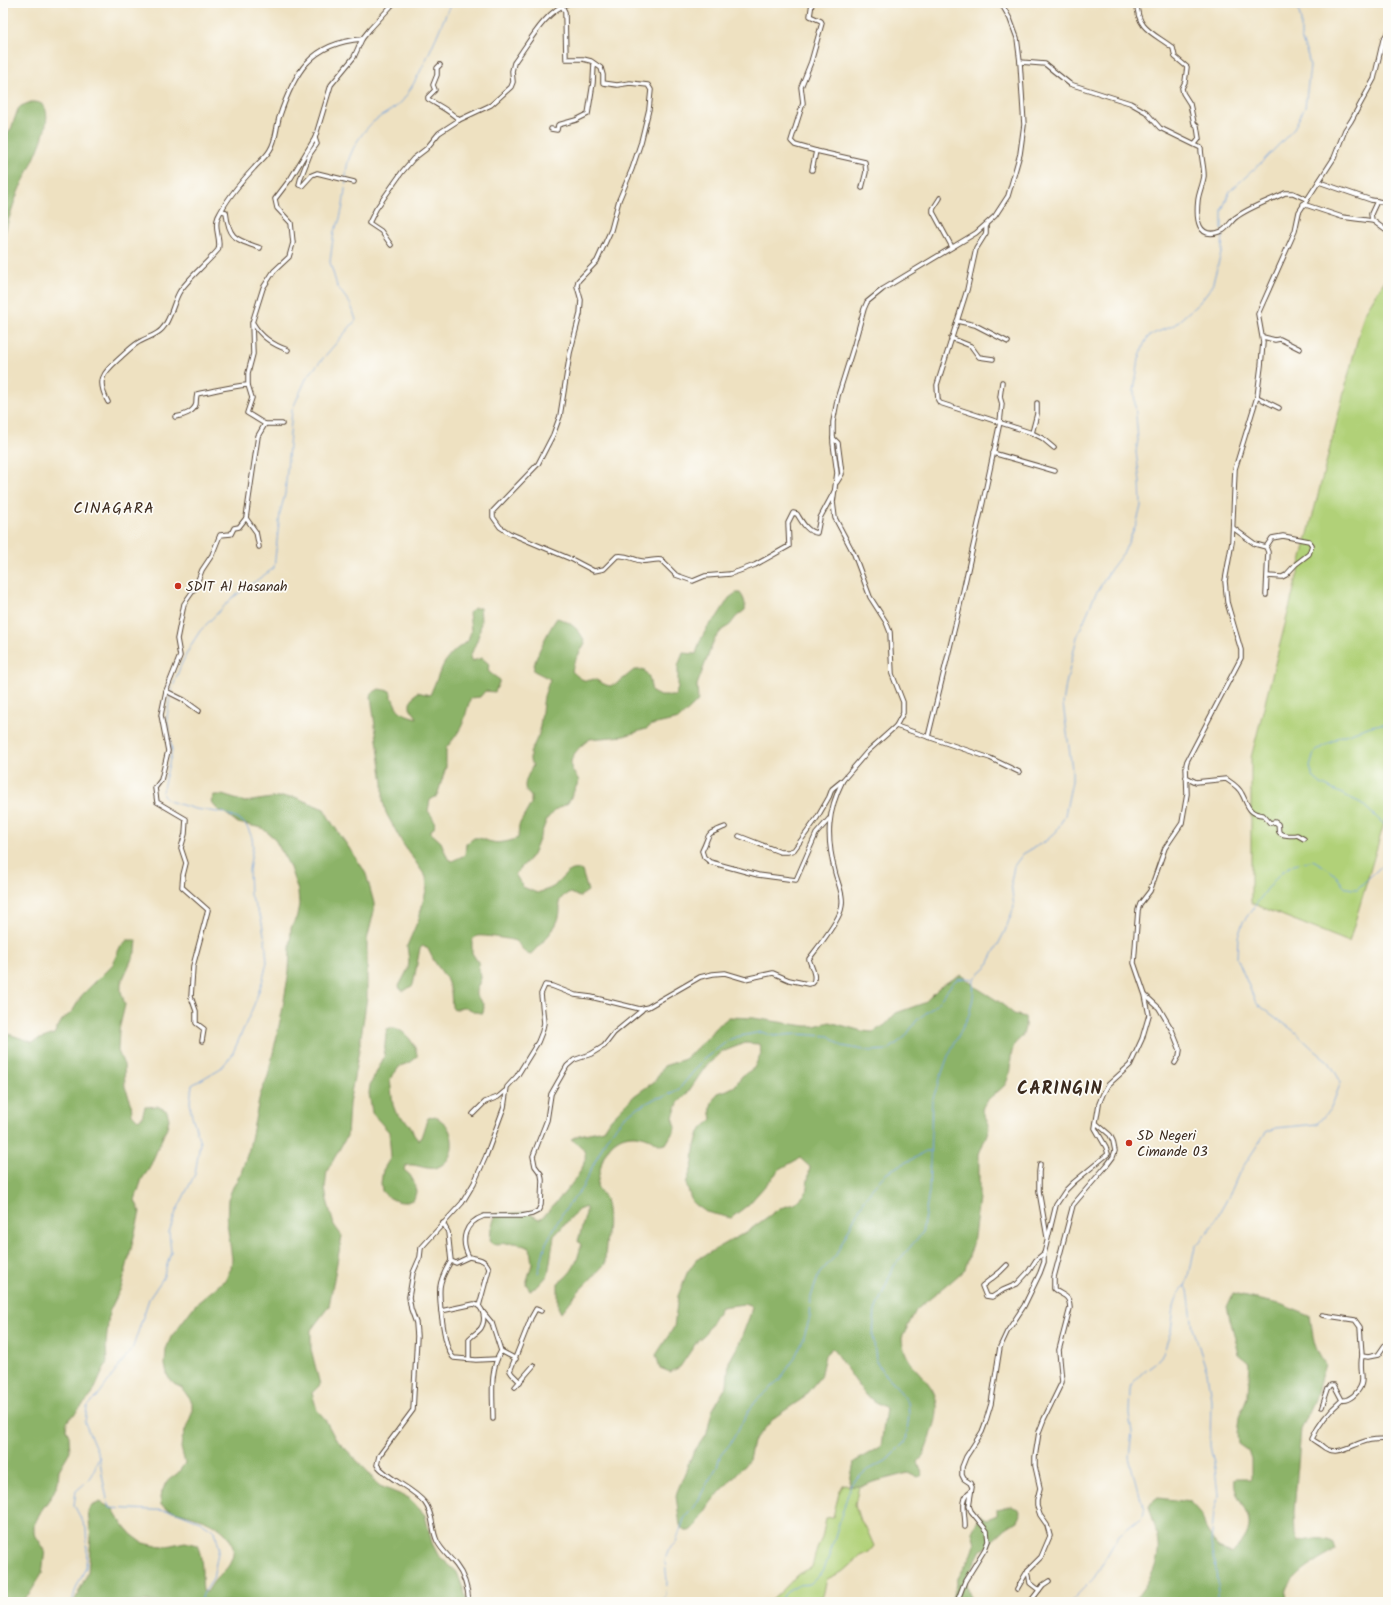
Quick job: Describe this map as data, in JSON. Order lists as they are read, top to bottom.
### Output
{
  "districts": ["CINAGARA", "CARINGIN"],
  "places": ["SDIT Al Hasanah", "SD Negeri Cimande 03"]
}
